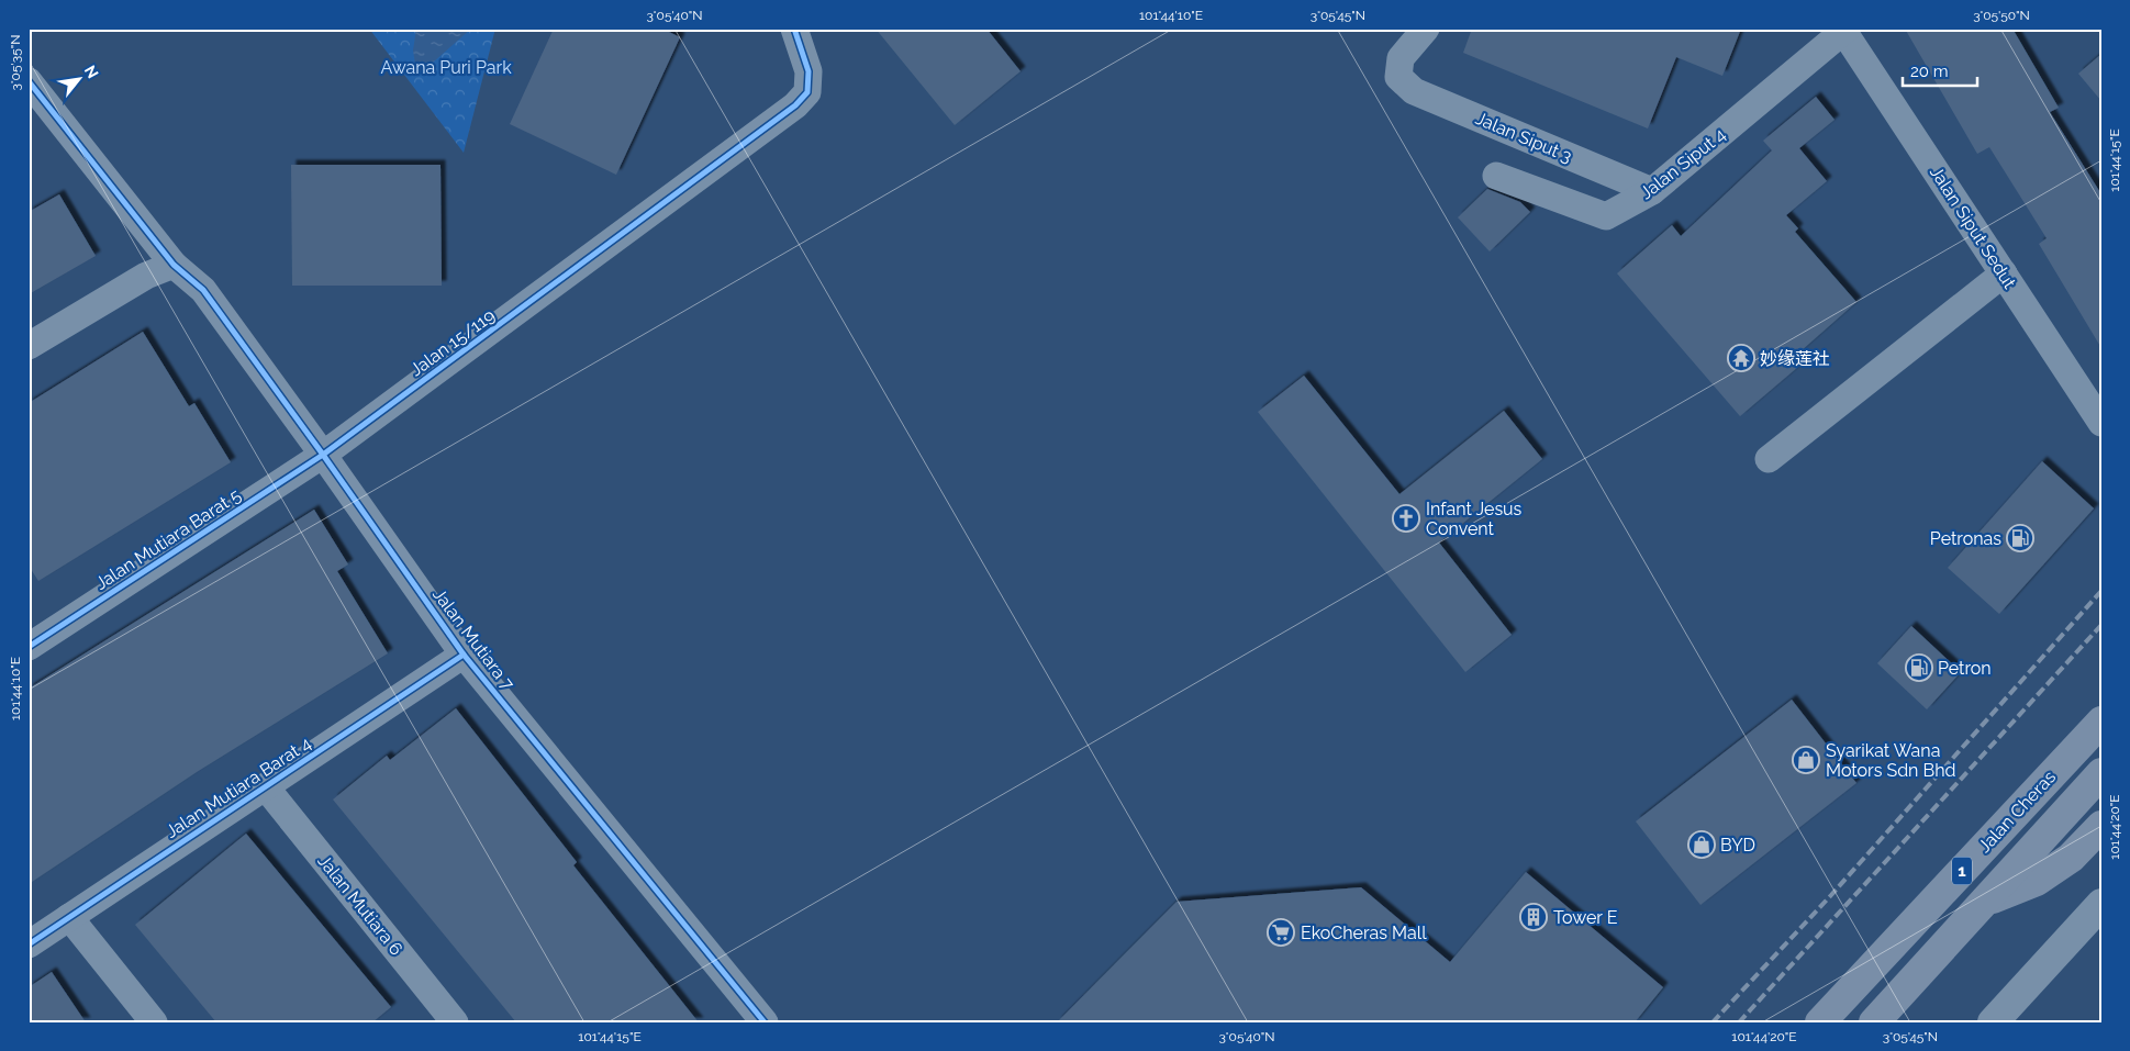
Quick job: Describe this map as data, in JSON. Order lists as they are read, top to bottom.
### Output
{
  "streets": {
    "highway": ["Jalan Cheras", "1"],
    "street": [
      "Jalan Siput 3",
      "Jalan Siput 4",
      "Jalan Siput Sedut",
      "Jalan 15/119",
      "Jalan Mutiara Barat 5",
      "Jalan Mutiara 7",
      "Jalan Mutiara Barat 4",
      "Jalan Mutiara 6"
    ]
  },
  "crossings": [
    ["Jalan Siput 3", "Jalan Siput 4"],
    ["Jalan Siput 4", "Jalan Siput Sedut"],
    ["Jalan 15/119", "Jalan Mutiara Barat 5"],
    ["Jalan 15/119", "Jalan Mutiara 7"],
    ["Jalan Mutiara Barat 5", "Jalan Mutiara 7"],
    ["Jalan Mutiara 7", "Jalan Mutiara Barat 4"],
    ["Jalan Mutiara Barat 4", "Jalan Mutiara 6"]
  ],
  "parks": ["Awana Puri Park"],
  "places": {
    "temple": ["妙缘莲社"],
    "church": ["Infant Jesus Convent"],
    "fuel station": ["Petronas", "Petron"],
    "shop": ["Syarikat Wana Motors Sdn Bhd", "BYD"],
    "building": ["Tower E"],
    "supermarket": ["EkoCheras Mall"]
  },
  "scale_bar": "20 m",
  "north": "top right",
  "coordinates": [
    "3°05'40\"N",
    "101°44'10\"E",
    "3°05'45\"N",
    "3°05'50\"N",
    "3°05'35\"N",
    "101°44'15\"E",
    "101°44'20\"E"
  ]
}
